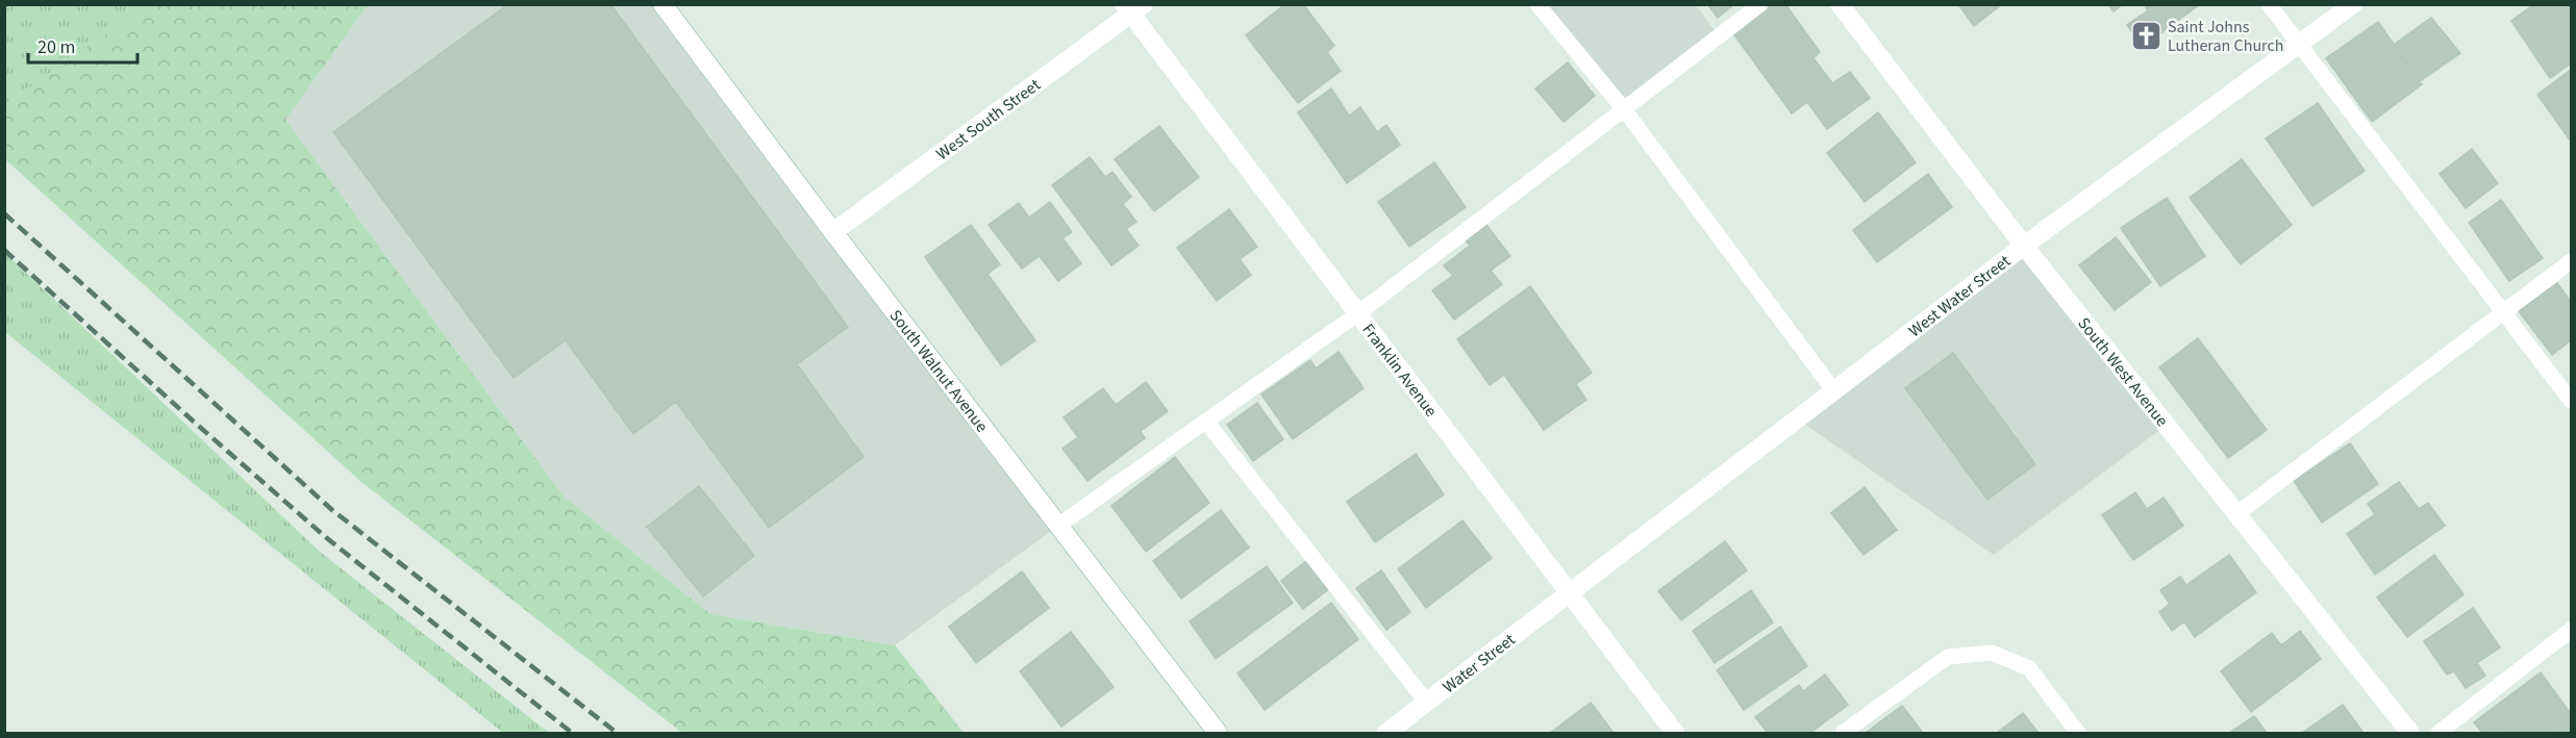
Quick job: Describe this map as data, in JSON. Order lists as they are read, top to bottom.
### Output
{
  "streets": {
    "street": [
      "West South Street",
      "West Water Street",
      "Franklin Avenue",
      "South Walnut Avenue",
      "South West Avenue",
      "Water Street"
    ]
  },
  "crossings": [
    ["West South Street", "Franklin Avenue"],
    ["West South Street", "South Walnut Avenue"],
    ["West Water Street", "Franklin Avenue"],
    ["West Water Street", "South West Avenue"],
    ["West Water Street", "Water Street"],
    ["Franklin Avenue", "Water Street"]
  ],
  "places": {
    "church": ["Saint Johns Lutheran Church"]
  },
  "scale_bar": "20 m"
}
